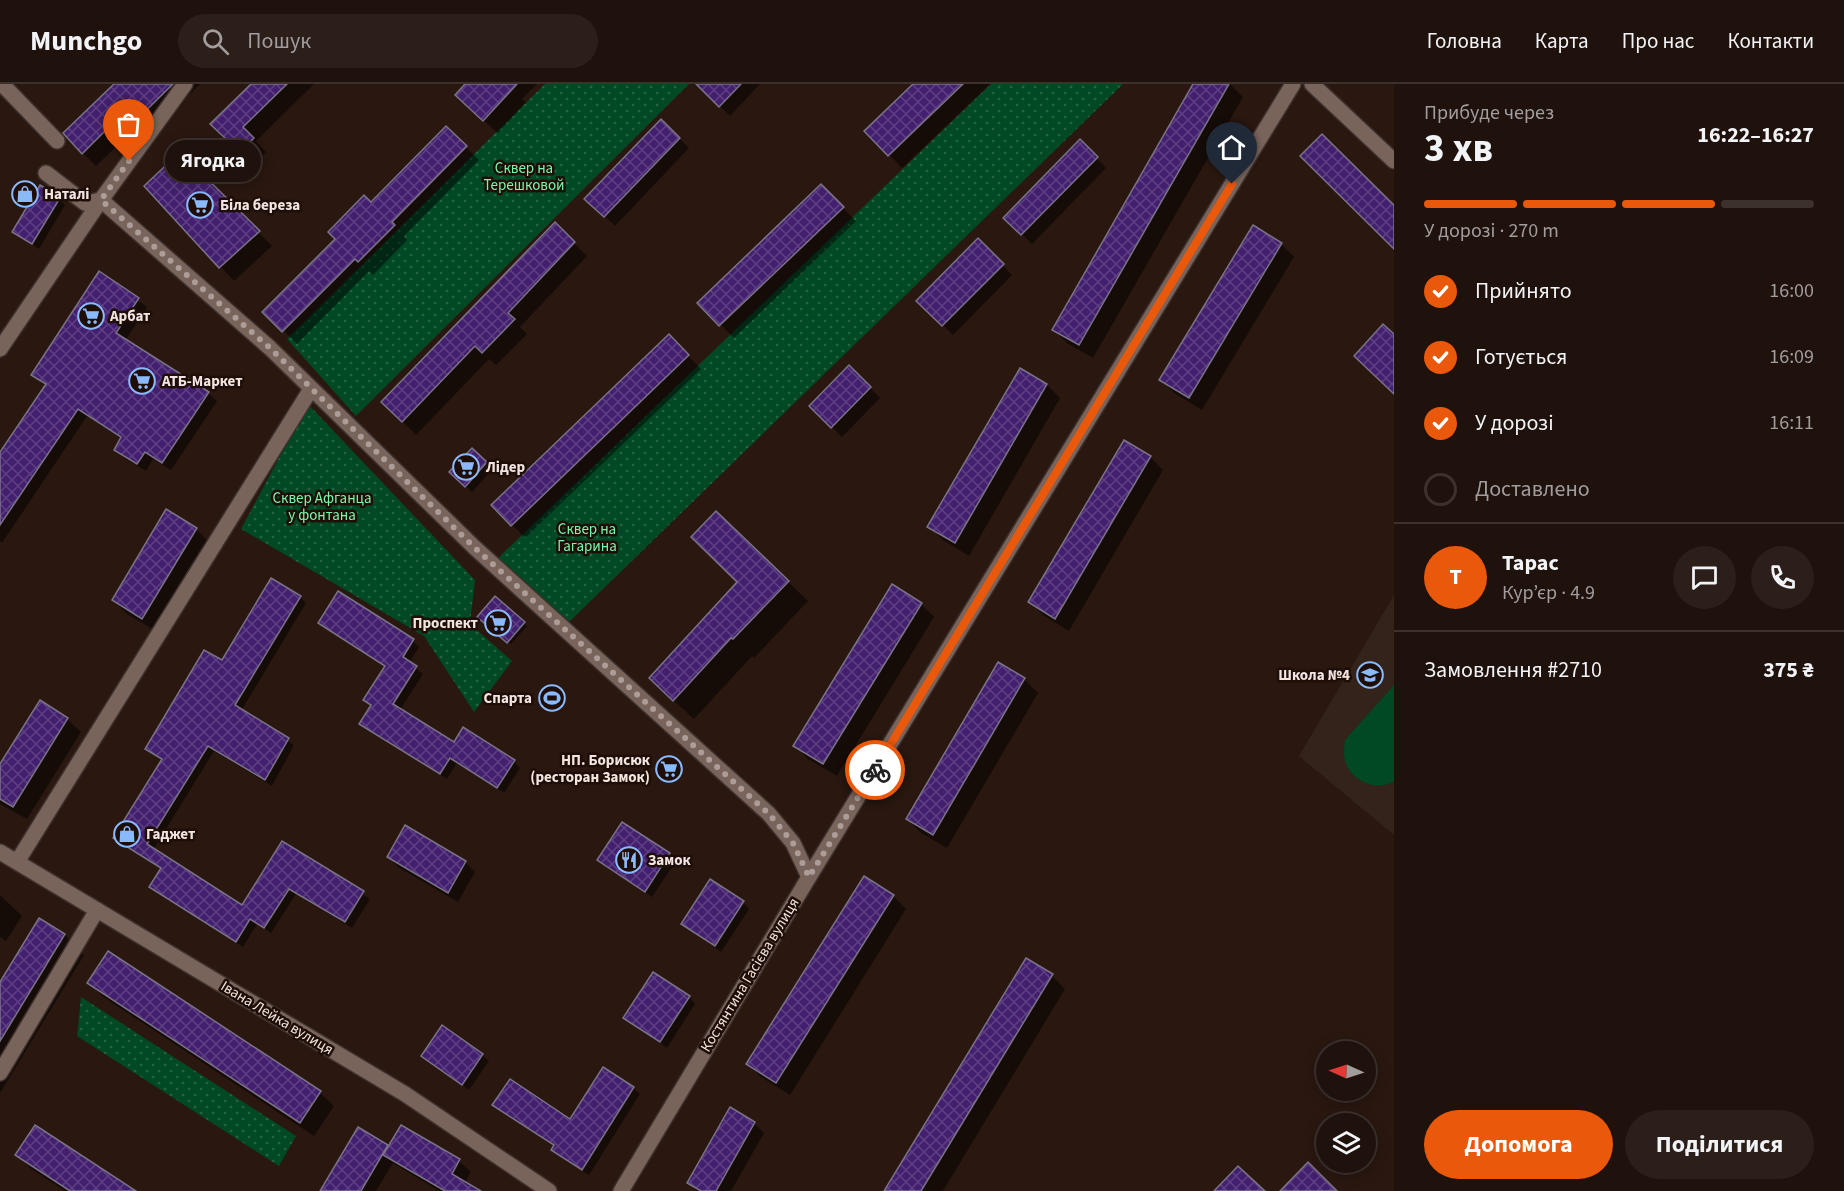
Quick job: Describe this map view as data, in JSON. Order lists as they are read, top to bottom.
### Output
{
  "streets": {
    "street": ["Костянтина Гасієва вулиця", "Івана Лейка вулиця"]
  },
  "parks": ["Сквер на Терешковой", "Сквер Афганца у фонтана", "Сквер на Гагарина"],
  "places": {
    "other": ["Ягодка"],
    "shop": ["Наталі", "Гаджет"],
    "supermarket": [
      "Біла береза",
      "Арбат",
      "АТБ-Маркет",
      "Лідер",
      "Проспект",
      "НП. Борисюк (ресторан Замок)"
    ],
    "school or university": ["Школа №4"],
    "sports": ["Спарта"],
    "restaurant": ["Замок"]
  },
  "north": "left",
  "page": {
    "header": "Munchgo",
    "search": "Пошук",
    "nav": [
      "Головна",
      "Карта",
      "Про нас",
      "Контакти"
    ],
    "heading": ["3 хв", "Прибуде через", "16:22–16:27"],
    "panel": [
      "Тарас",
      "Кур’єр · 4.9",
      "Замовлення #2710",
      "375 ₴"
    ],
    "bubble": "Ягодка",
    "bar": "У дорозі · 270 m",
    "list": [
      ["Прийнято", "16:00"],
      ["Готується", "16:09"],
      ["У дорозі", "16:11"],
      "Доставлено"
    ],
    "round": "Т",
    "buttons": ["Допомога", "Поділитися"]
  }
}
